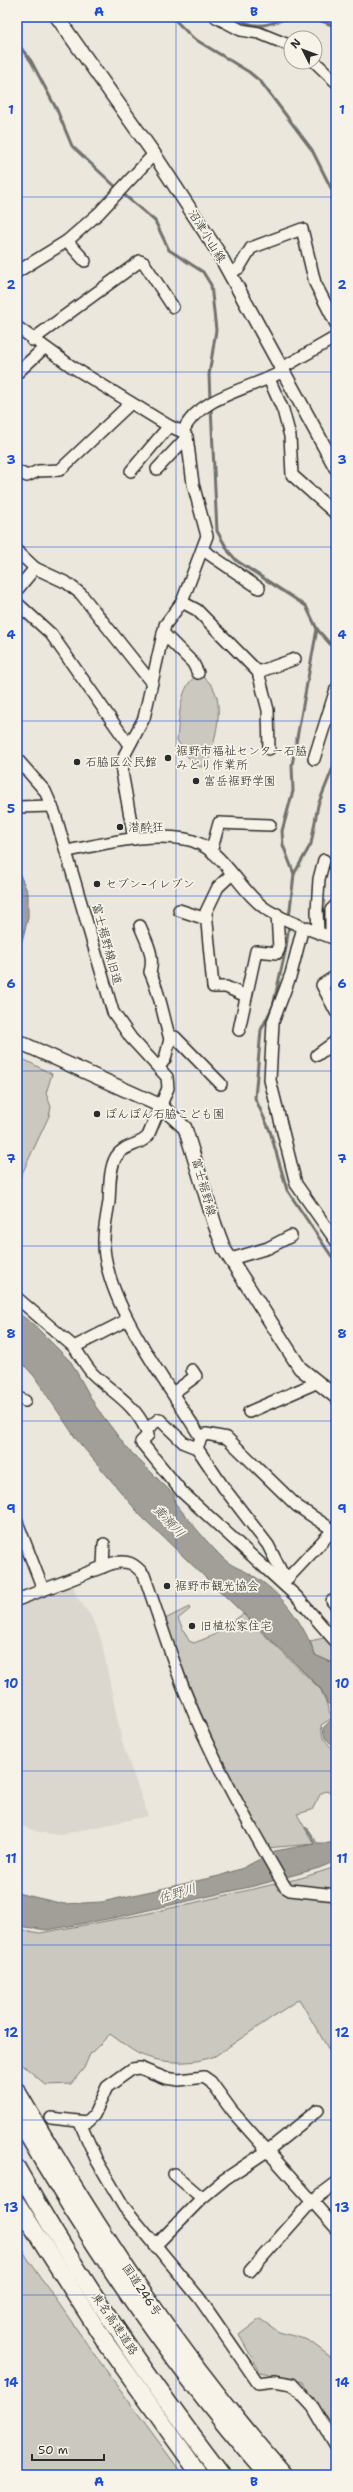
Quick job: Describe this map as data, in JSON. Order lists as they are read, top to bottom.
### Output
{
  "streets": {
    "highway": ["国道246号", "東名高速道路"],
    "main road": ["沼津小山線", "富士裾野線"],
    "street": ["富士裾野線旧道"]
  },
  "crossings": [
    ["富士裾野線旧道", "富士裾野線"]
  ],
  "water": ["黄瀬川", "佐野川"],
  "places": [
    "裾野市福祉センター石脇 みどり作業所",
    "石脇区公民館",
    "富岳裾野学園",
    "潜酔狂",
    "セブン-イレブン",
    "ぽんぽん石脇こども園",
    "裾野市観光協会",
    "旧植松家住宅"
  ],
  "scale_bar": "50 m",
  "north": "top left",
  "grid": {
    "columns": ["A", "B"],
    "rows": [
      "1",
      "2",
      "3",
      "4",
      "5",
      "6",
      "7",
      "8",
      "9",
      "10",
      "11",
      "12",
      "13",
      "14"
    ]
  }
}
